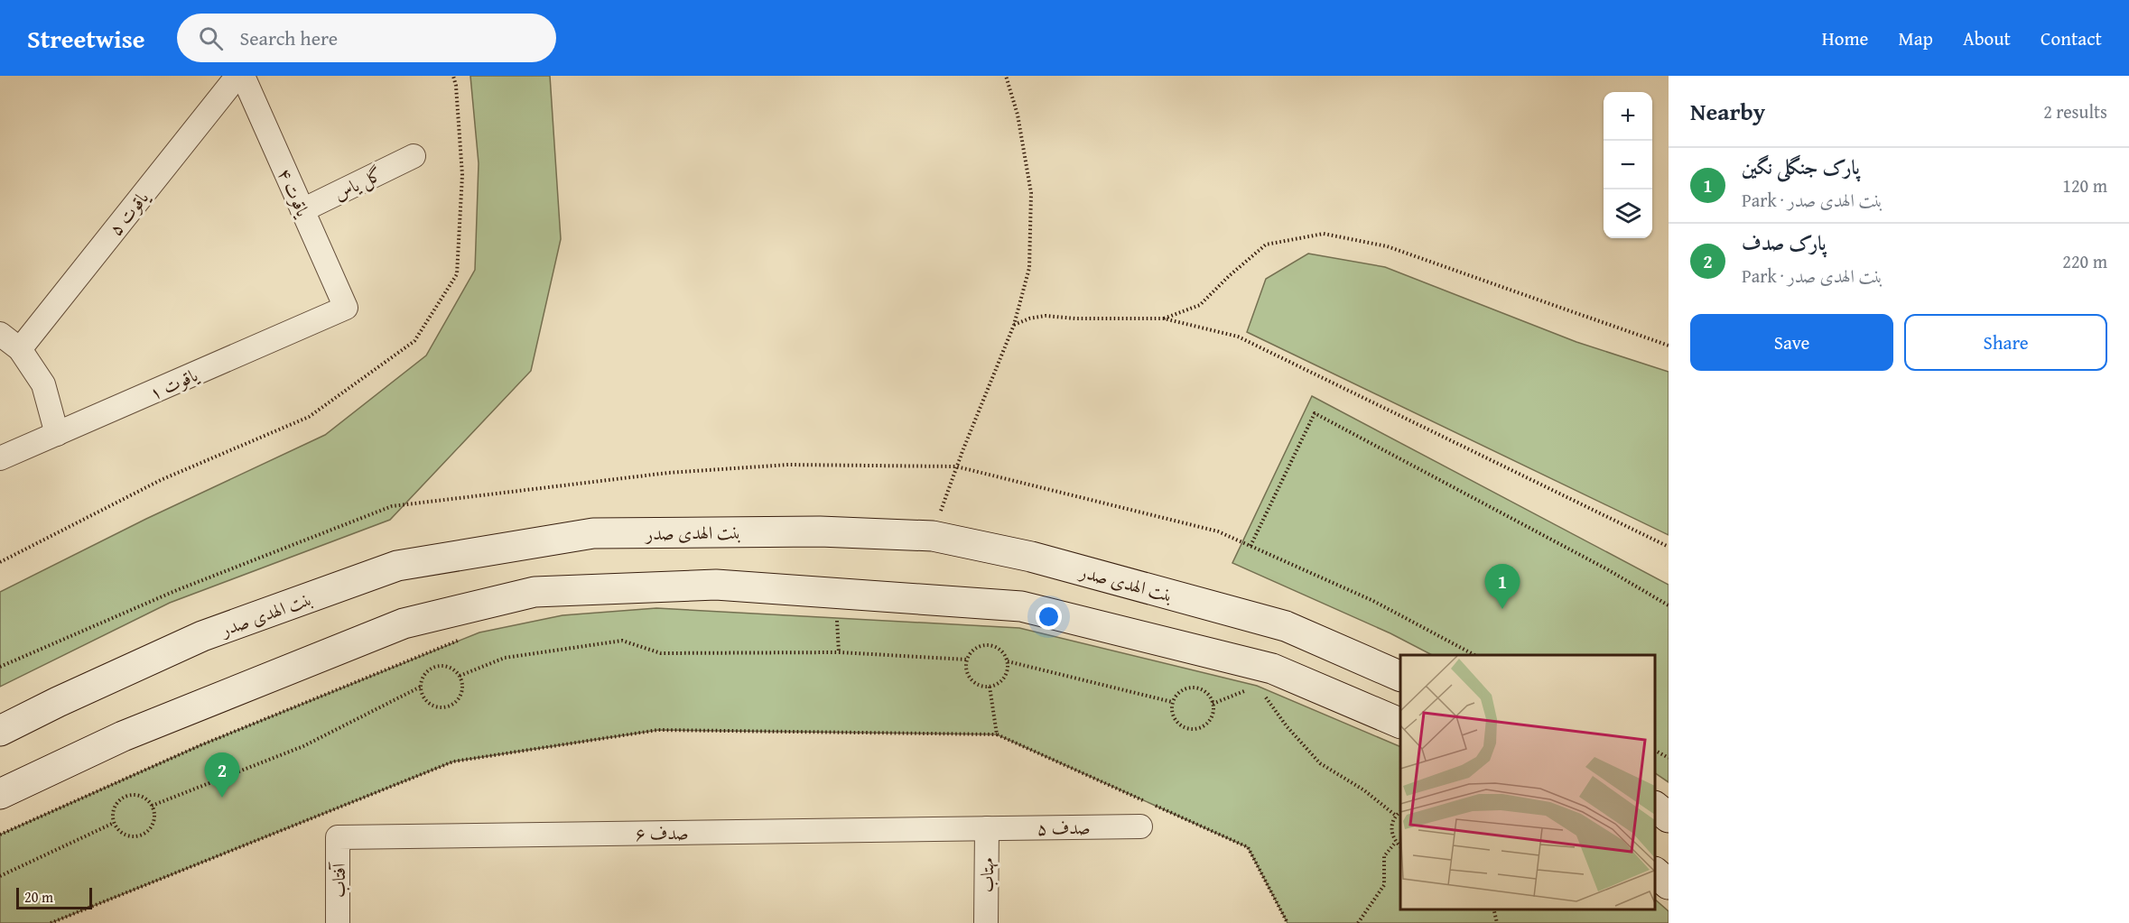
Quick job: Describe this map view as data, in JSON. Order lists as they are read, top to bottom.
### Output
{
  "streets": {
    "street": [
      "گل یاس",
      "یاقوت ۴",
      "یاقوت ۵",
      "یاقوت ۱",
      "بنت الهدی صدر",
      "صدف ۵",
      "صدف ۶",
      "مهتاب",
      "آفتاب"
    ]
  },
  "crossings": [
    ["گل یاس", "یاقوت ۴"],
    ["یاقوت ۴", "یاقوت ۱"],
    ["صدف ۵", "صدف ۶"],
    ["صدف ۵", "مهتاب"],
    ["صدف ۶", "مهتاب"],
    ["صدف ۶", "آفتاب"]
  ],
  "scale_bar": "20 m",
  "page": {
    "header": "Streetwise",
    "search": "Search here",
    "nav": [
      "Home",
      "Map",
      "About",
      "Contact"
    ],
    "heading": ["Nearby", "2 results"],
    "map_buttons": ["+", "−"],
    "list": [
      {
        "mark": "1",
        "name": "پارک جنگلی نگین",
        "note": "Park · بنت الهدی صدر",
        "value": "120 m"
      },
      {
        "mark": "2",
        "name": "پارک صدف",
        "note": "Park · بنت الهدی صدر",
        "value": "220 m"
      }
    ],
    "buttons": ["Save", "Share"],
    "pins": ["1", "2"],
    "scale": "20 m"
  }
}
